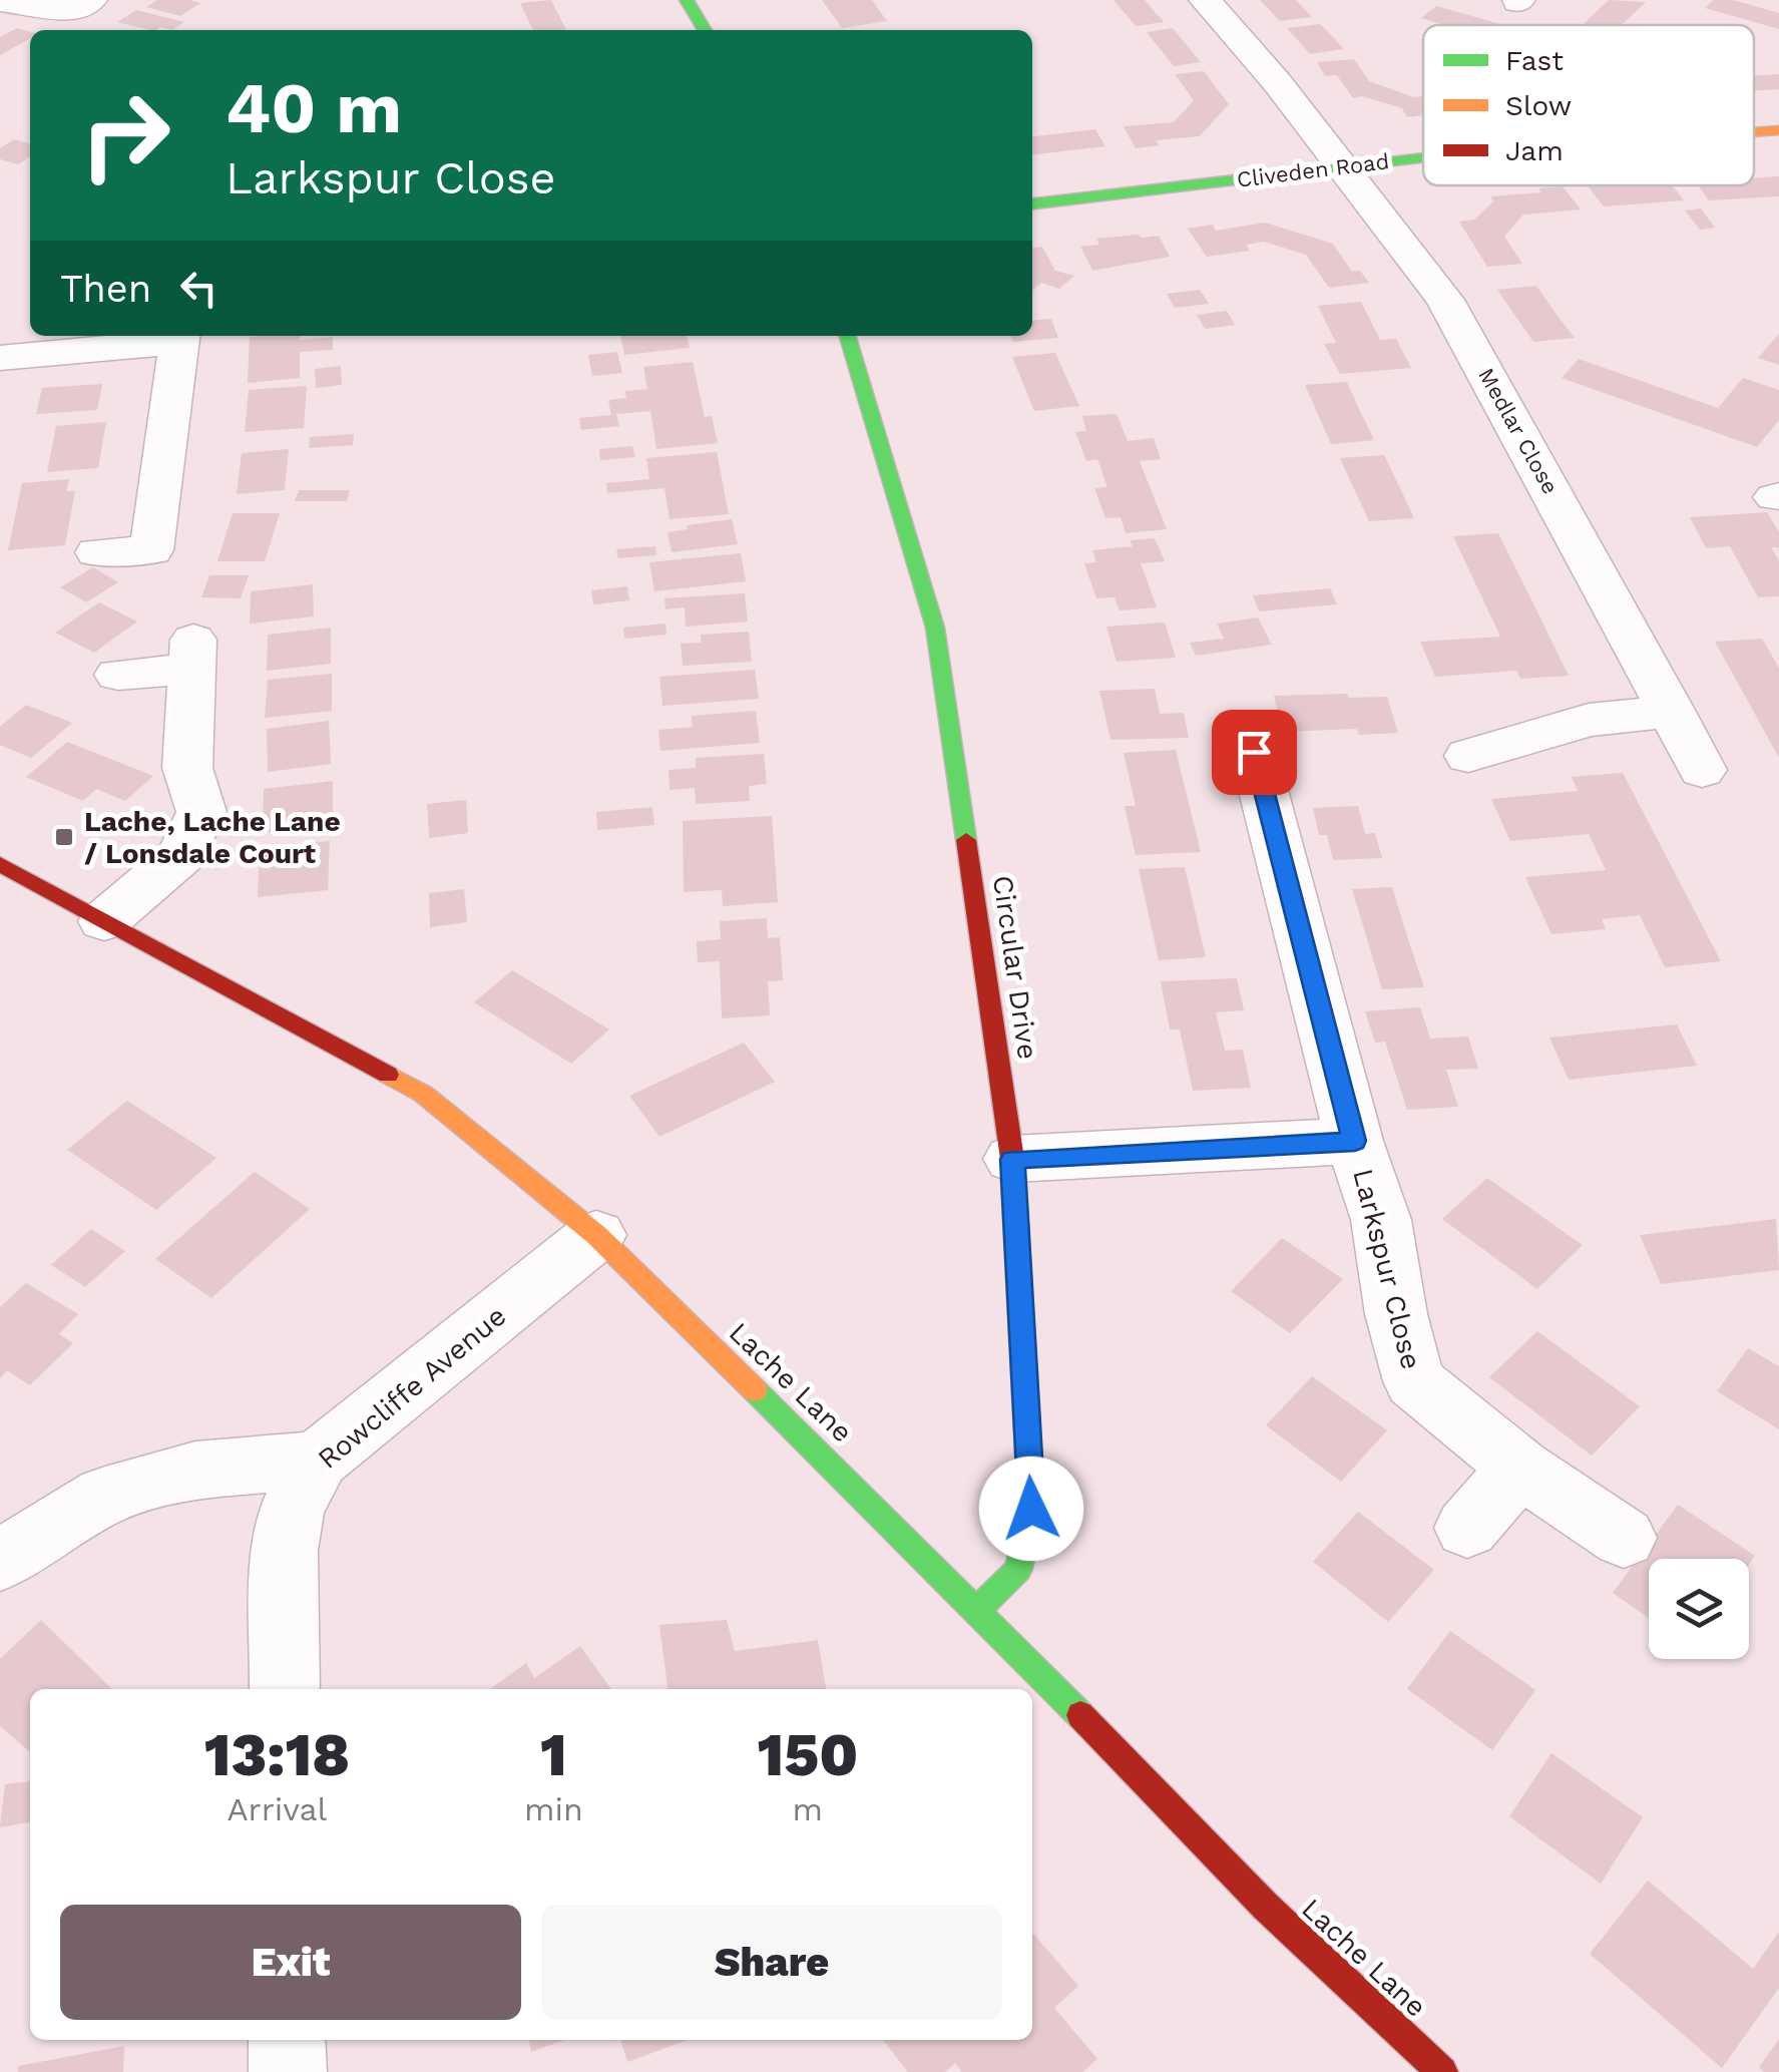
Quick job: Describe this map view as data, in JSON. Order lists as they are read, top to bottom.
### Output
{
  "streets": {
    "street": [
      "Cliveden Road",
      "Medlar Close",
      "Circular Drive",
      "Larkspur Close",
      "Lache Lane",
      "Rowcliffe Avenue"
    ]
  },
  "crossings": [
    ["Cliveden Road", "Medlar Close"],
    ["Circular Drive", "Larkspur Close"],
    ["Circular Drive", "Lache Lane"],
    ["Lache Lane", "Rowcliffe Avenue"]
  ],
  "places": {
    "transit": ["Lache, Lache Lane / Lonsdale Court"]
  },
  "legend": ["Fast", "Slow", "Jam"],
  "page": {
    "turn": ["40 m", "Larkspur Close"],
    "then": "Then",
    "eta": [
      "13:18",
      "Arrival",
      "1",
      "min",
      "150",
      "m"
    ],
    "buttons": ["Exit", "Share"]
  }
}
